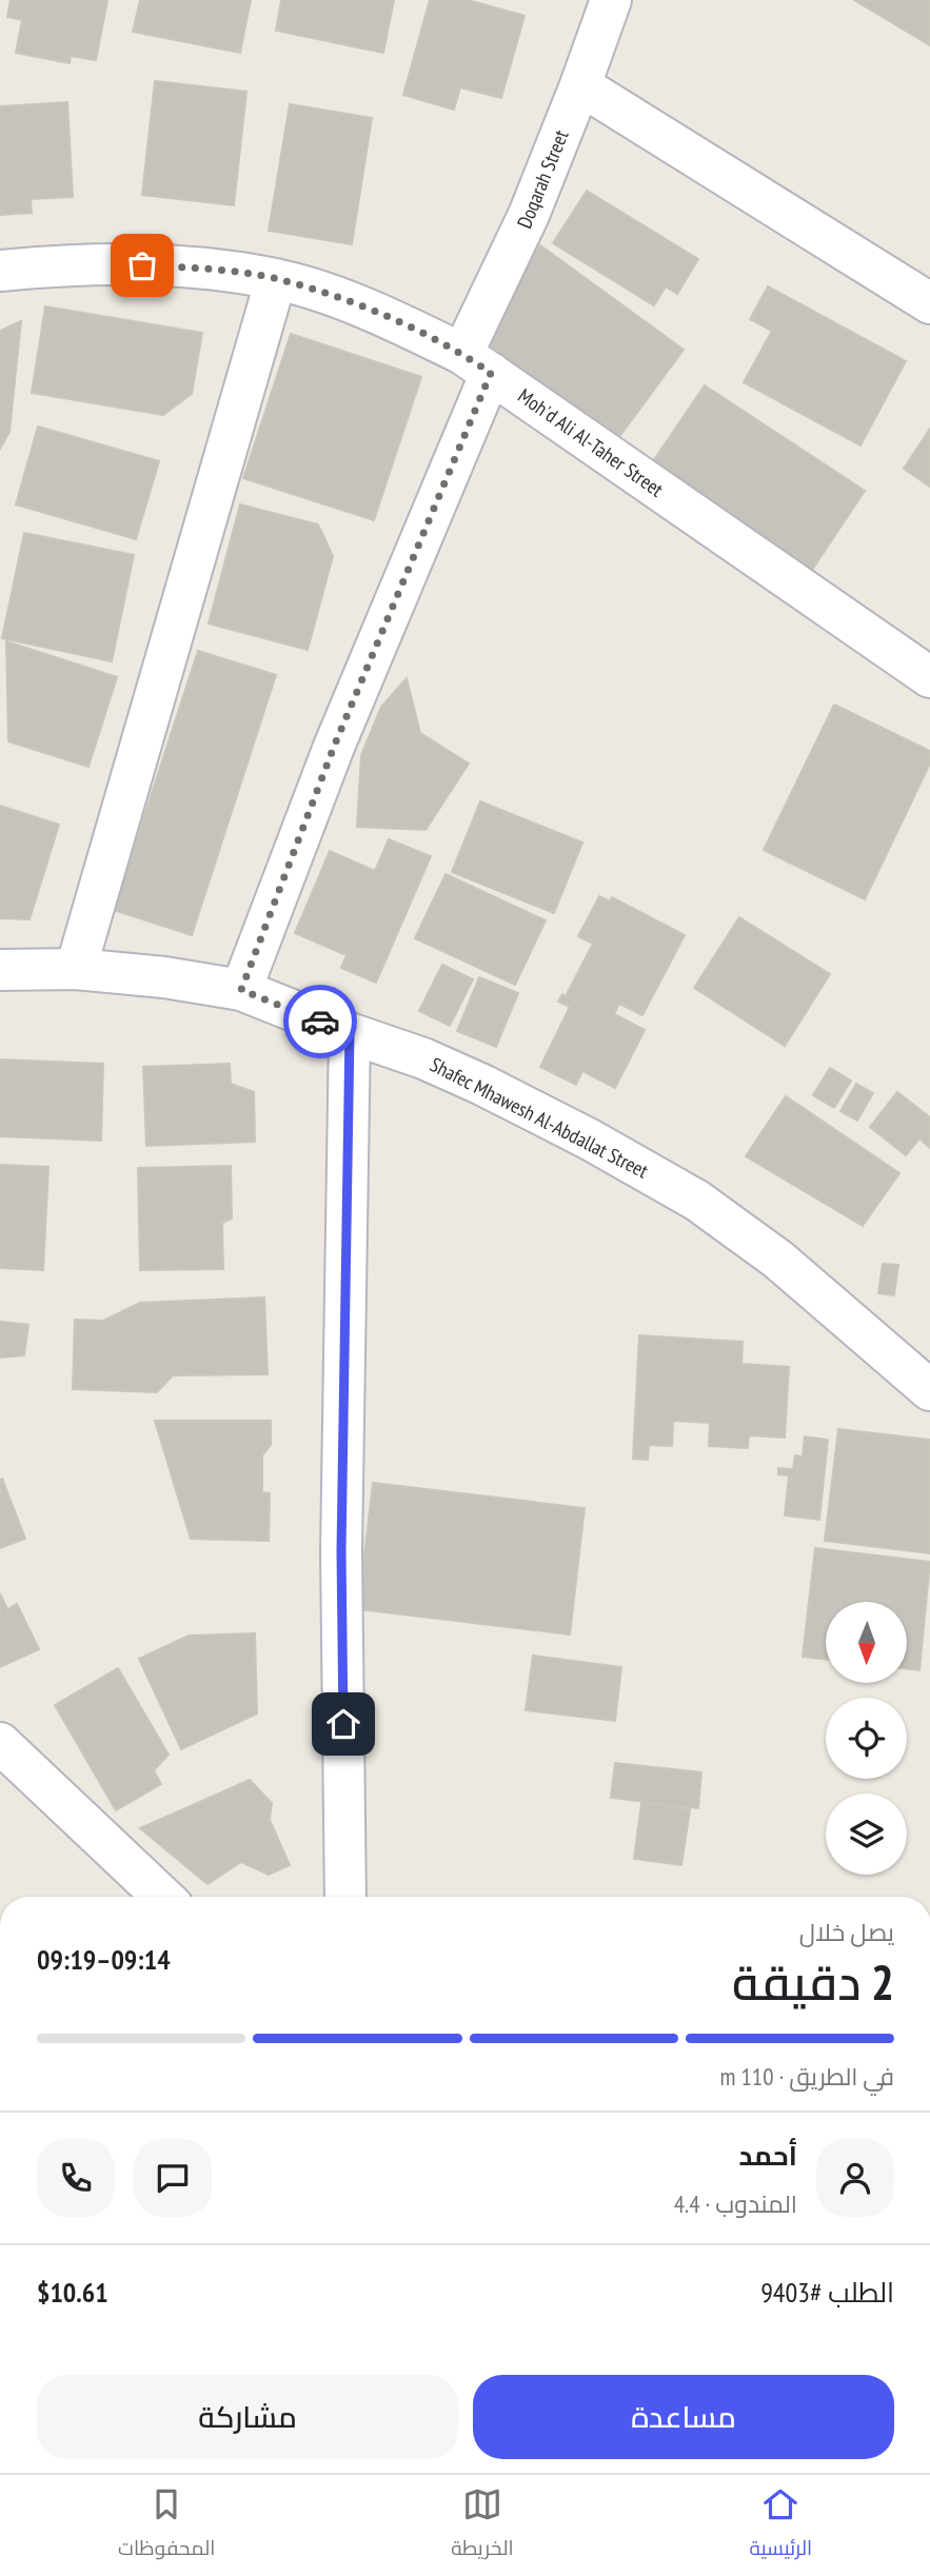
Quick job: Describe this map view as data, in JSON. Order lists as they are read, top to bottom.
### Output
{
  "streets": {
    "street": ["Doqarah Street", "Moh'd Ali Al-Taher Street", "Shafec Mhawesh Al-Abdallat Street"]
  },
  "crossings": [
    ["Doqarah Street", "Moh'd Ali Al-Taher Street"],
    ["Doqarah Street", "Shafec Mhawesh Al-Abdallat Street"]
  ],
  "north": "bottom",
  "page": {
    "heading": ["2 دقيقة", "يصل خلال", "09:14–09:19"],
    "panel": [
      "أحمد",
      "المندوب · 4.4",
      "الطلب #9403",
      "$10.61"
    ],
    "bar": "في الطريق · 110 m",
    "buttons": ["مساعدة", "مشاركة"],
    "tabs": ["الرئيسية", "الخريطة", "المحفوظات"]
  }
}
